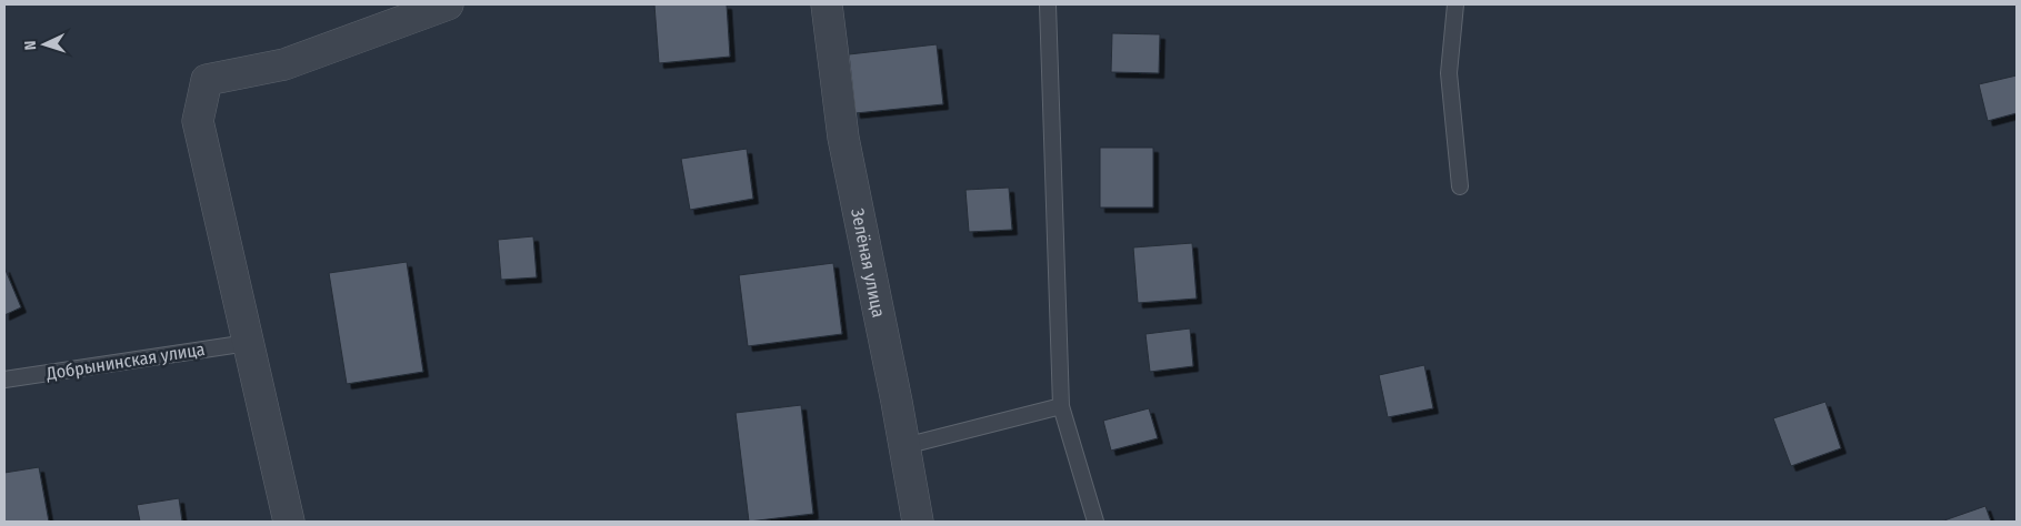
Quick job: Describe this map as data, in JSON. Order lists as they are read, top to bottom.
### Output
{
  "streets": {
    "street": ["Зелёная улица"],
    "lane": ["Добрынинская улица"]
  },
  "north": "left"
}
